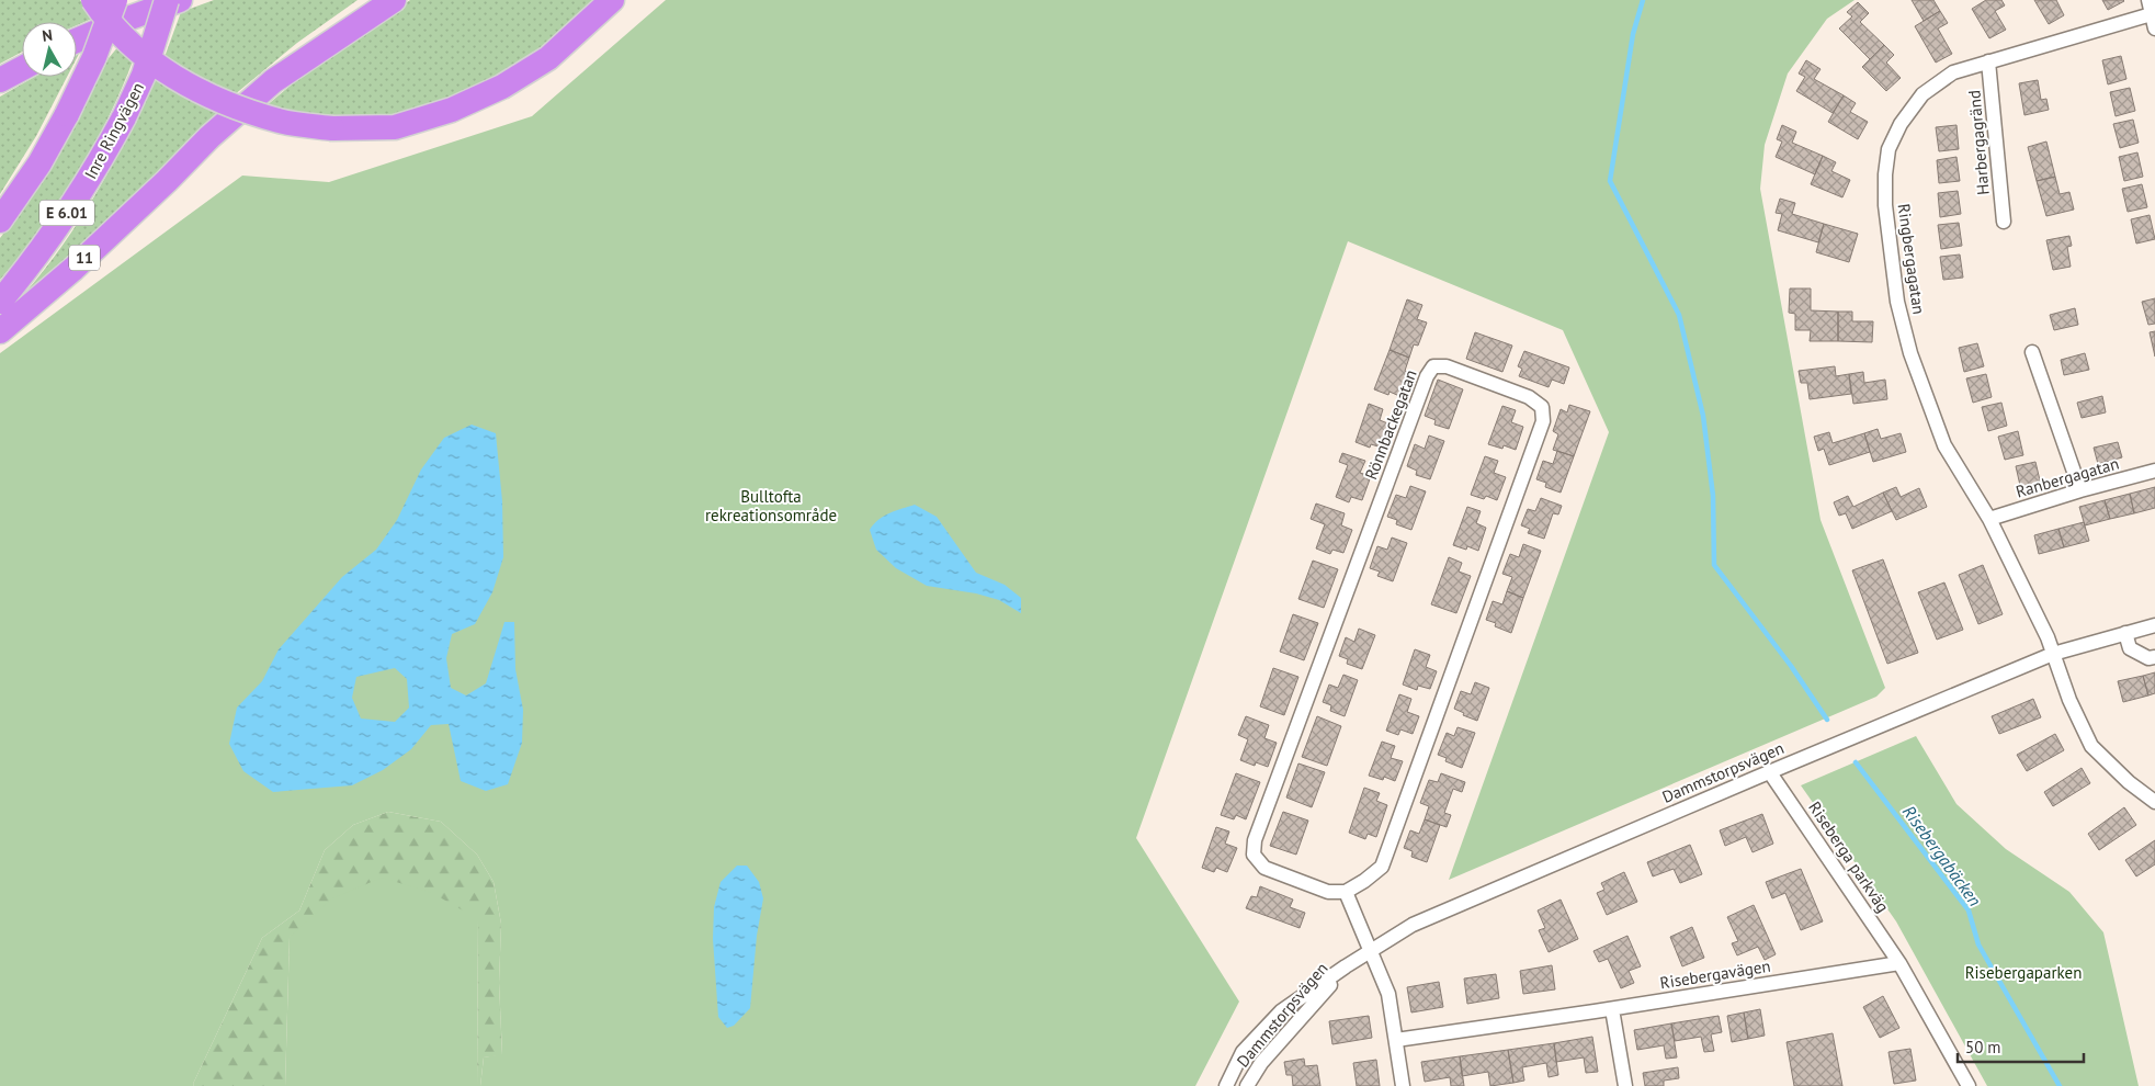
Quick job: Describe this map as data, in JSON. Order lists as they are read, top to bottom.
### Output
{
  "streets": {
    "highway": ["Inre Ringvägen", "E 6.01", "11"],
    "street": [
      "Harbergagränd",
      "Ringbergagatan",
      "Rönnbackegatan",
      "Ranbergagatan",
      "Dammstorpsvägen",
      "Riseberga parkväg",
      "Risebergavägen"
    ]
  },
  "crossings": [
    ["Harbergagränd", "Ringbergagatan"],
    ["Ringbergagatan", "Ranbergagatan"],
    ["Ringbergagatan", "Dammstorpsvägen"],
    ["Dammstorpsvägen", "Riseberga parkväg"],
    ["Riseberga parkväg", "Risebergavägen"]
  ],
  "water": ["Risebergabäcken"],
  "parks": ["Bulltofta rekreationsområde", "Risebergaparken"],
  "scale_bar": "50 m",
  "north": "top"
}
